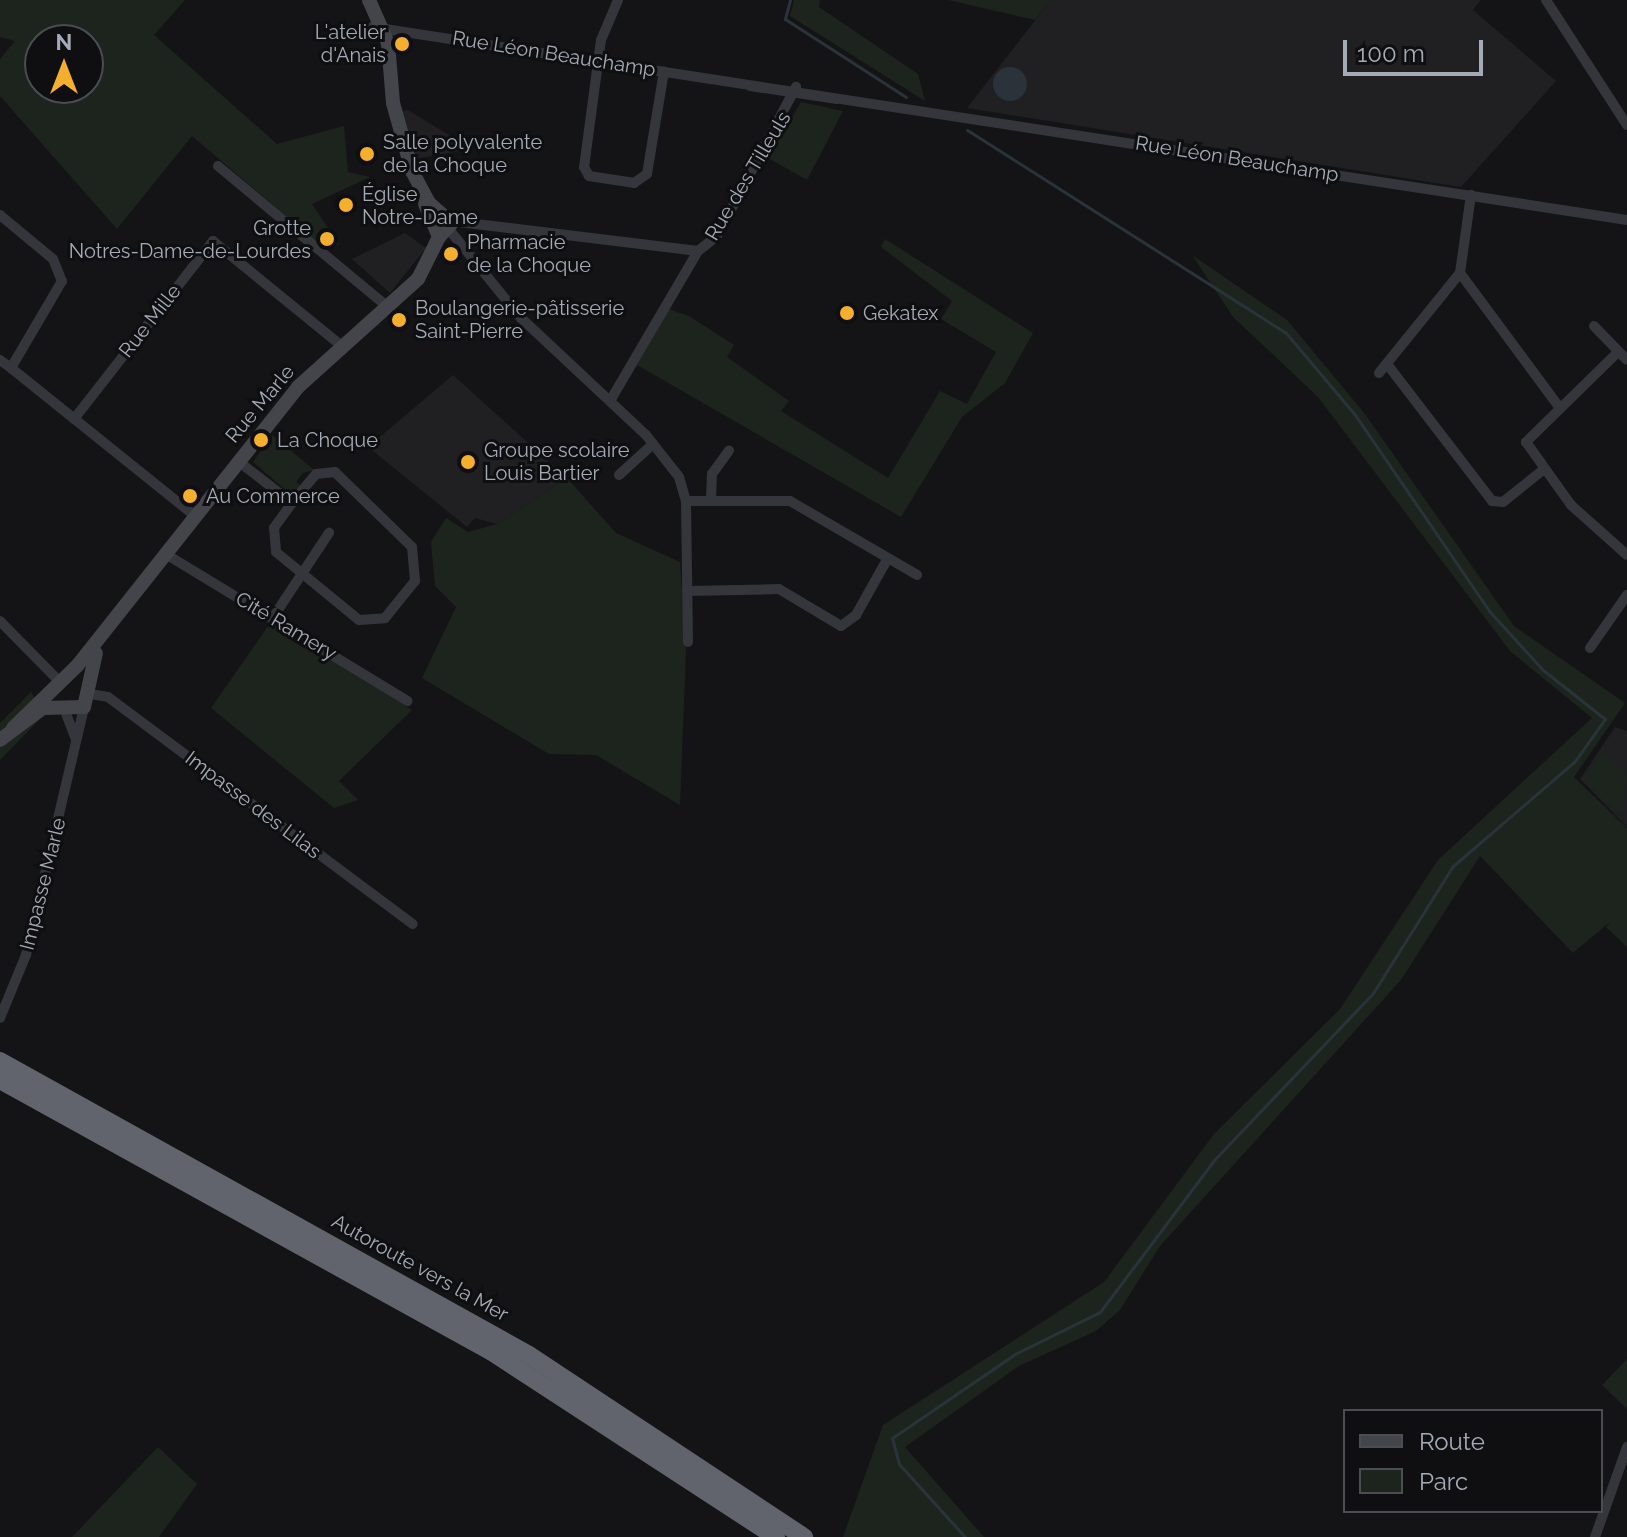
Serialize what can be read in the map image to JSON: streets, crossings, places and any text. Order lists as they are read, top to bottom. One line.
{"streets":{"highway":["Autoroute vers la Mer"],"main road":["Rue Marle"],"street":["Rue Léon Beauchamp","Rue des Tilleuls","Rue Mille","Cité Ramery","Impasse des Lilas","Impasse Marle"]},"crossings":[["Rue Léon Beauchamp","Rue des Tilleuls"],["Rue des Tilleuls","Rue Marle"],["Rue Mille","Rue Marle"],["Rue Marle","Cité Ramery"],["Rue Marle","Impasse des Lilas"],["Rue Marle","Impasse Marle"],["Impasse des Lilas","Impasse Marle"]],"places":["L'atelier d'Anais","Salle polyvalente de la Choque","Église Notre-Dame","Grotte Notres-Dame-de-Lourdes","Pharmacie de la Choque","Gekatex","Boulangerie-pâtisserie Saint-Pierre","La Choque","Groupe scolaire Louis Bartier","Au Commerce"],"legend":["Route","Parc"],"scale_bar":"100 m","north":"top"}
